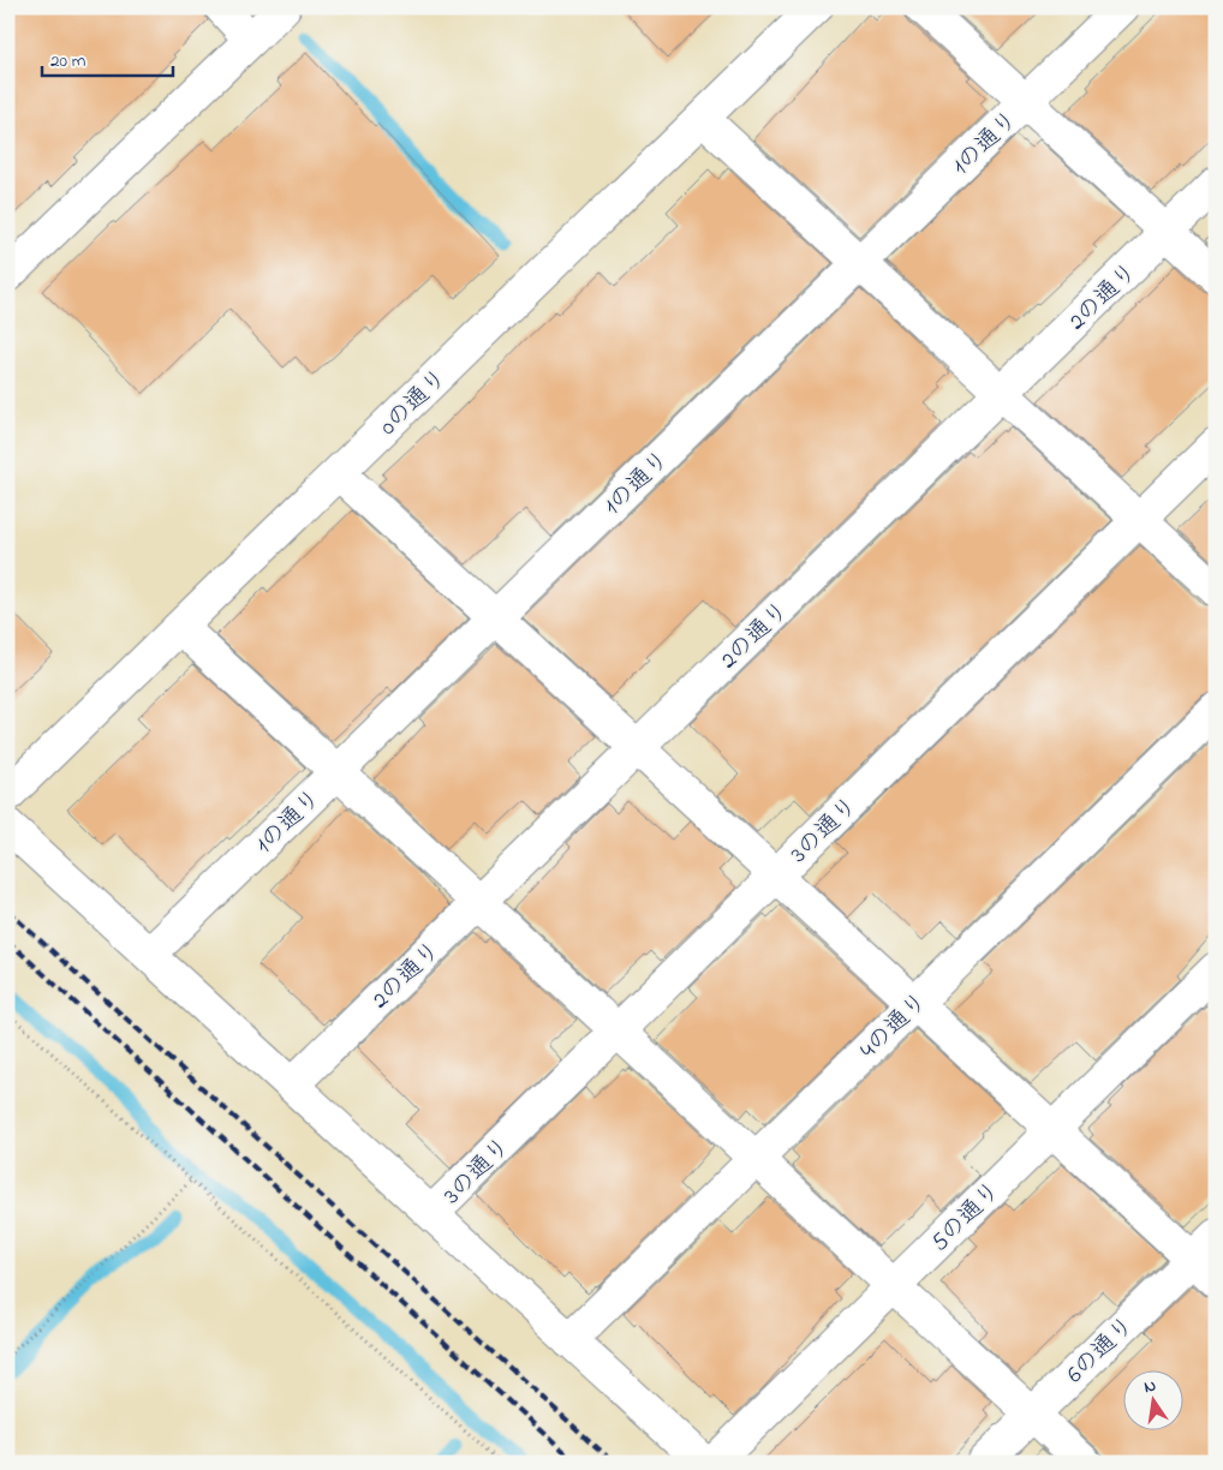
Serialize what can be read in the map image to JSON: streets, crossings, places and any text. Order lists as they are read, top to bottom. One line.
{"streets":{"street":["1の通り","2の通り","0の通り","3の通り","4の通り","5の通り","6の通り"]},"scale_bar":"20 m","north":"top"}
